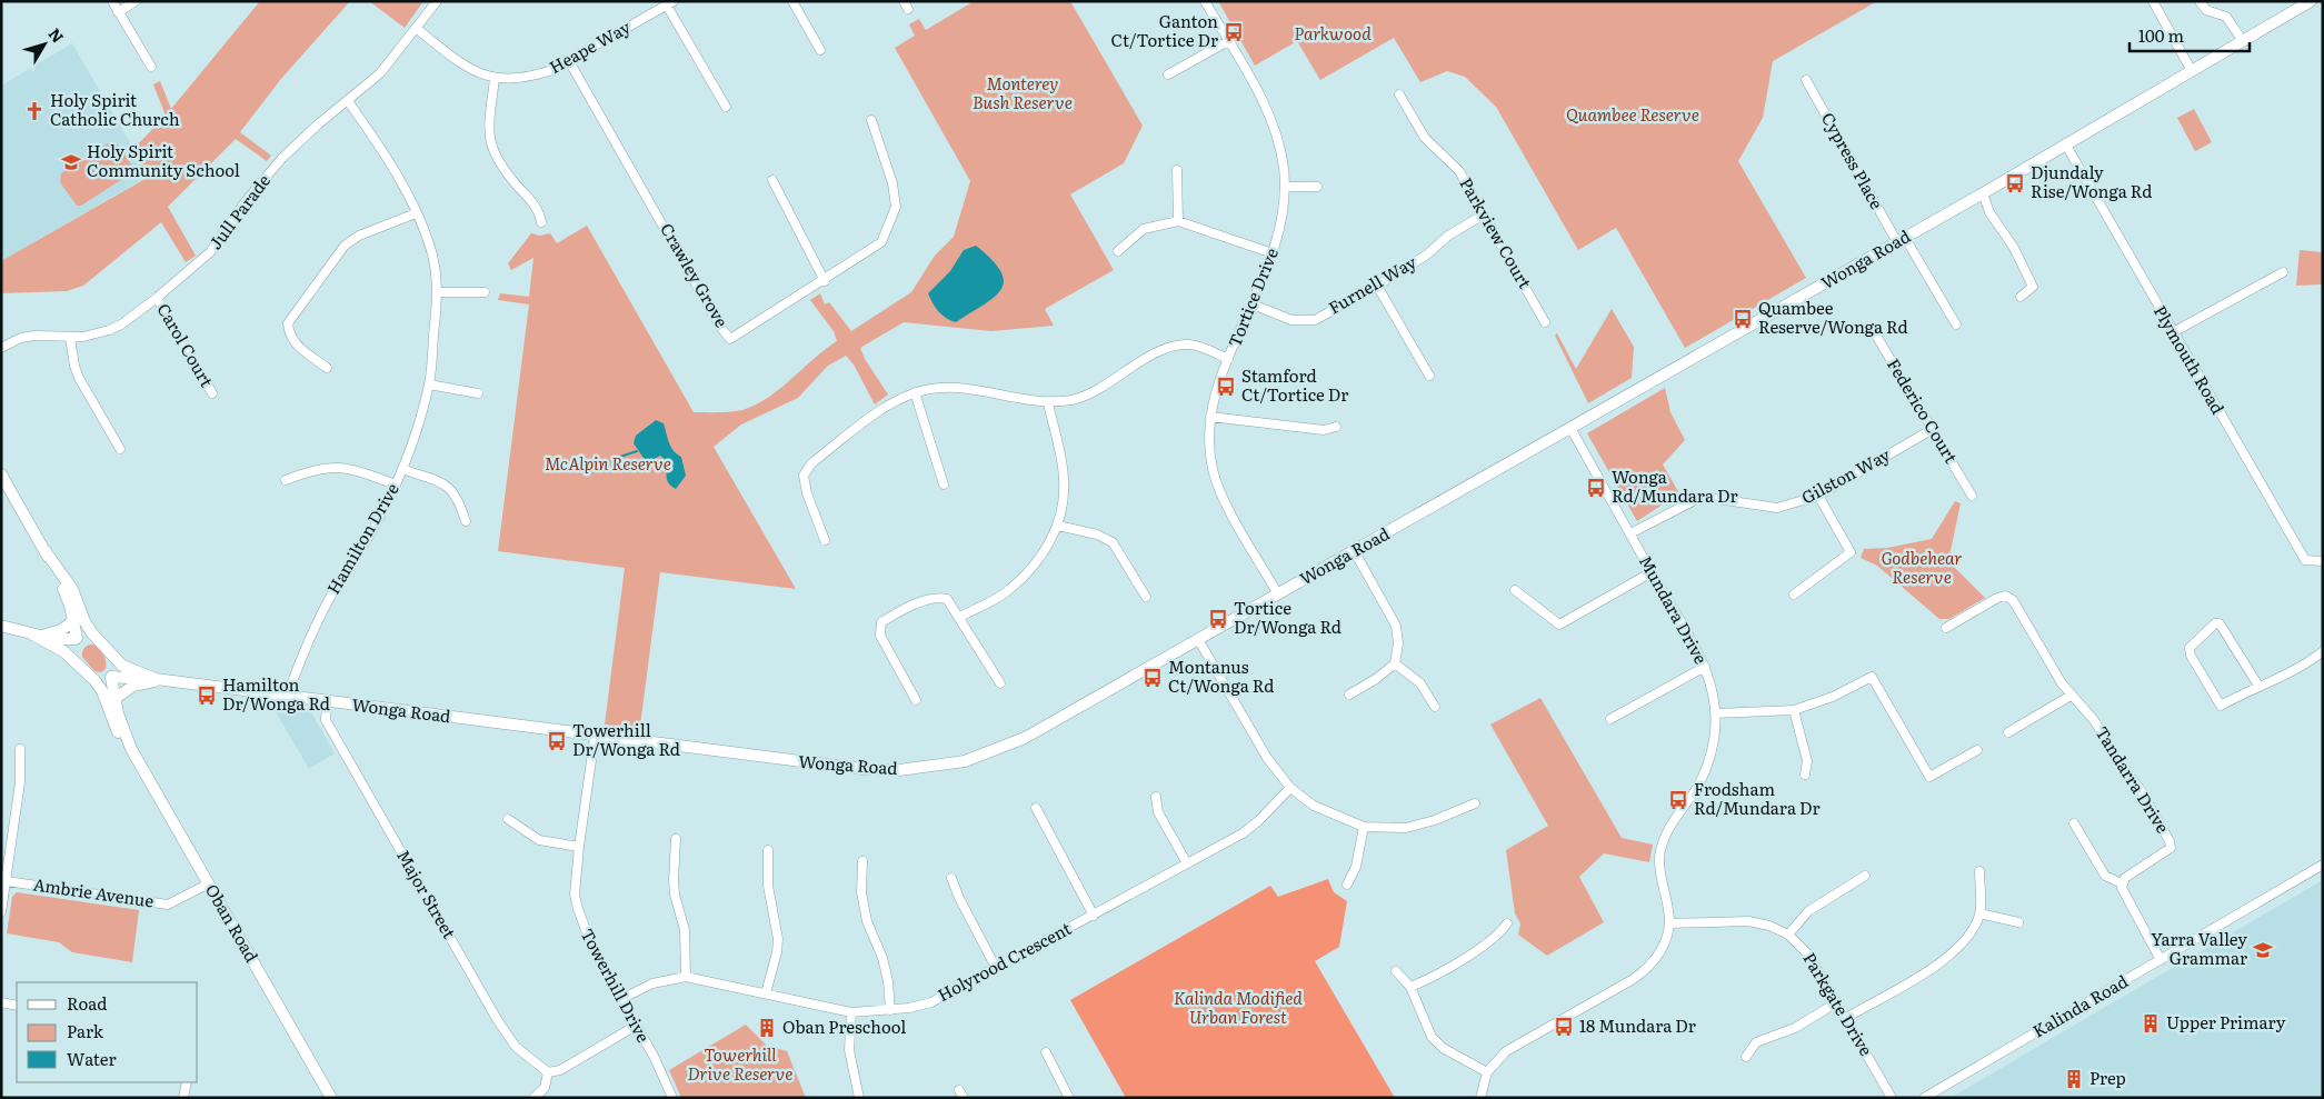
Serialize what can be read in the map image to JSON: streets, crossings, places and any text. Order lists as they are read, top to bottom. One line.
{"streets":{"main road":["Wonga Road","Oban Road"],"street":["Heape Way","Cypress Place","Jull Parade","Parkview Court","Crawley Grove","Furnell Way","Tortice Drive","Carol Court","Plymouth Road","Federico Court","Gilston Way","Hamilton Drive","Mundara Drive","Tandarra Drive","Ambrie Avenue","Major Street","Holyrood Crescent","Towerhill Drive","Parkgate Drive","Kalinda Road"]},"crossings":[["Heape Way","Jull Parade"],["Heape Way","Crawley Grove"],["Cypress Place","Wonga Road"],["Jull Parade","Carol Court"],["Jull Parade","Hamilton Drive"],["Parkview Court","Furnell Way"],["Wonga Road","Tortice Drive"],["Wonga Road","Plymouth Road"],["Wonga Road","Hamilton Drive"],["Wonga Road","Mundara Drive"],["Wonga Road","Major Street"],["Wonga Road","Towerhill Drive"],["Furnell Way","Tortice Drive"],["Federico Court","Gilston Way"],["Gilston Way","Mundara Drive"],["Mundara Drive","Parkgate Drive"],["Ambrie Avenue","Oban Road"],["Holyrood Crescent","Towerhill Drive"]],"parks":["Parkwood","Monterey Bush Reserve","Quambee Reserve","McAlpin Reserve","Godbehear Reserve","Kalinda Modified Urban Forest","Towerhill Drive Reserve"],"places":{"bus stop":["Ganton Ct/Tortice Dr","Djundaly Rise/Wonga Rd","Quambee Reserve/Wonga Rd","Stamford Ct/Tortice Dr","Wonga Rd/Mundara Dr","Tortice Dr/Wonga Rd","Montanus Ct/Wonga Rd","Hamilton Dr/Wonga Rd","Towerhill Dr/Wonga Rd","Frodsham Rd/Mundara Dr","18 Mundara Dr"],"church":["Holy Spirit Catholic Church"],"school or university":["Holy Spirit Community School","Yarra Valley Grammar"],"building":["Upper Primary","Oban Preschool","Prep"]},"legend":["Road","Park","Water"],"scale_bar":"100 m","north":"top right"}
